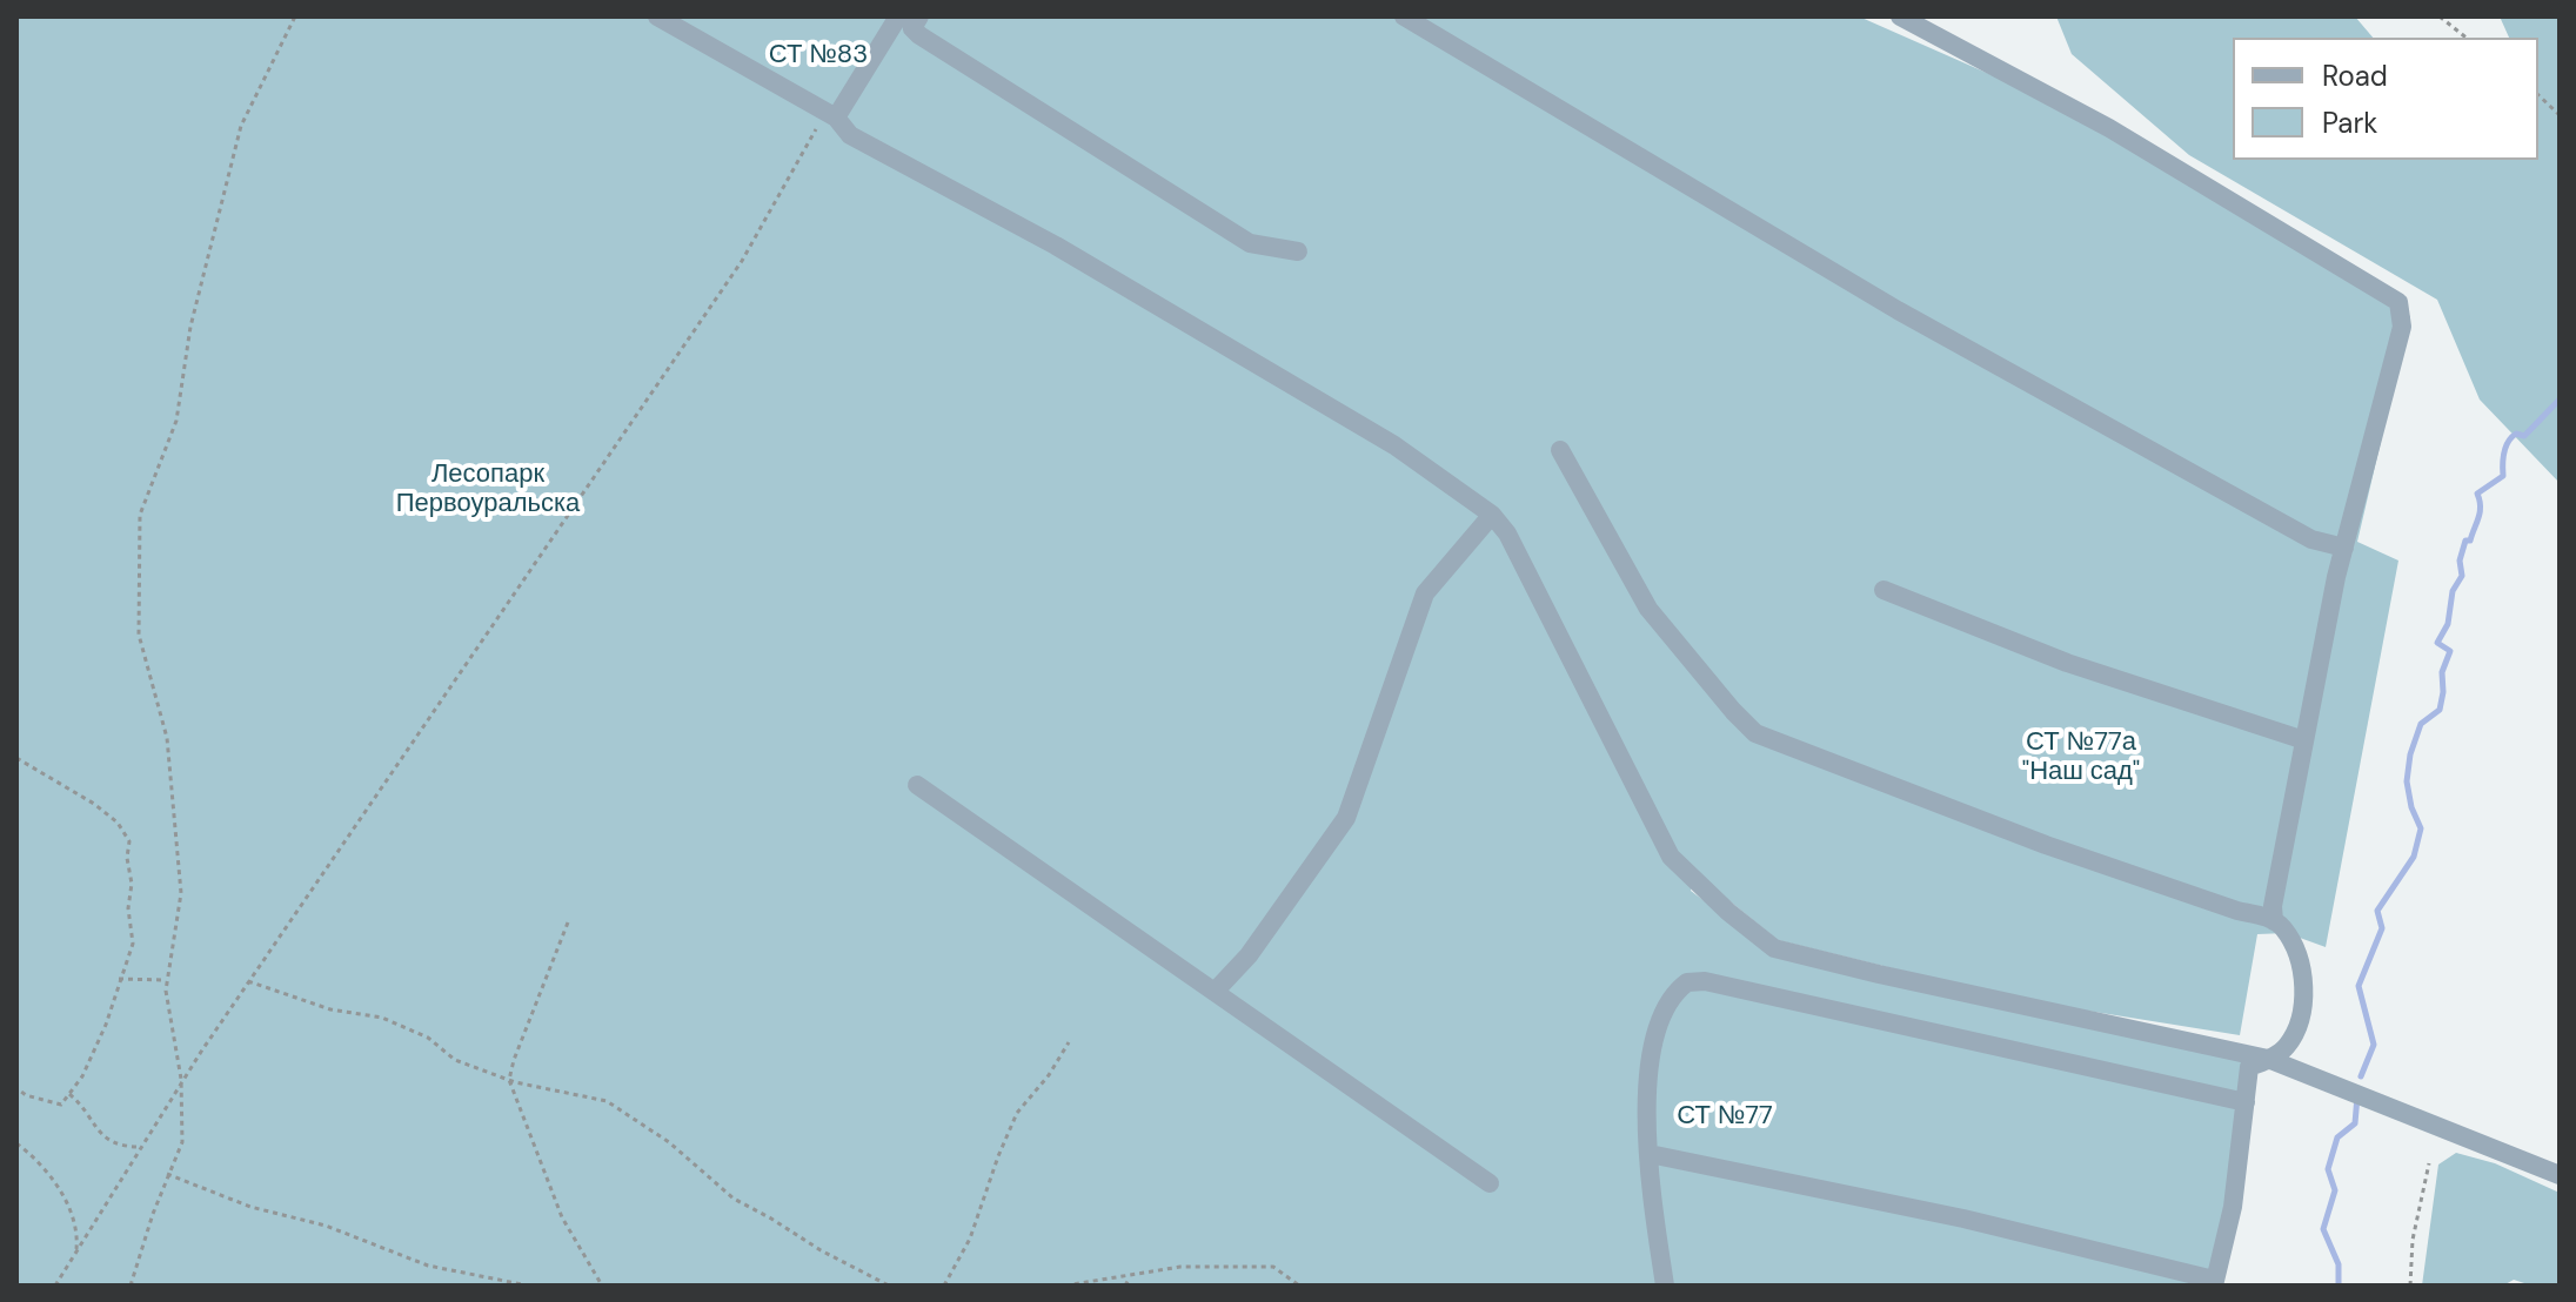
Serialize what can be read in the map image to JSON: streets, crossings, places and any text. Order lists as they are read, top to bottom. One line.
{"parks":["СТ №83","Лесопарк Первоуральска","СТ №77а \"Наш сад\"","СТ №77"],"legend":["Road","Park"]}
